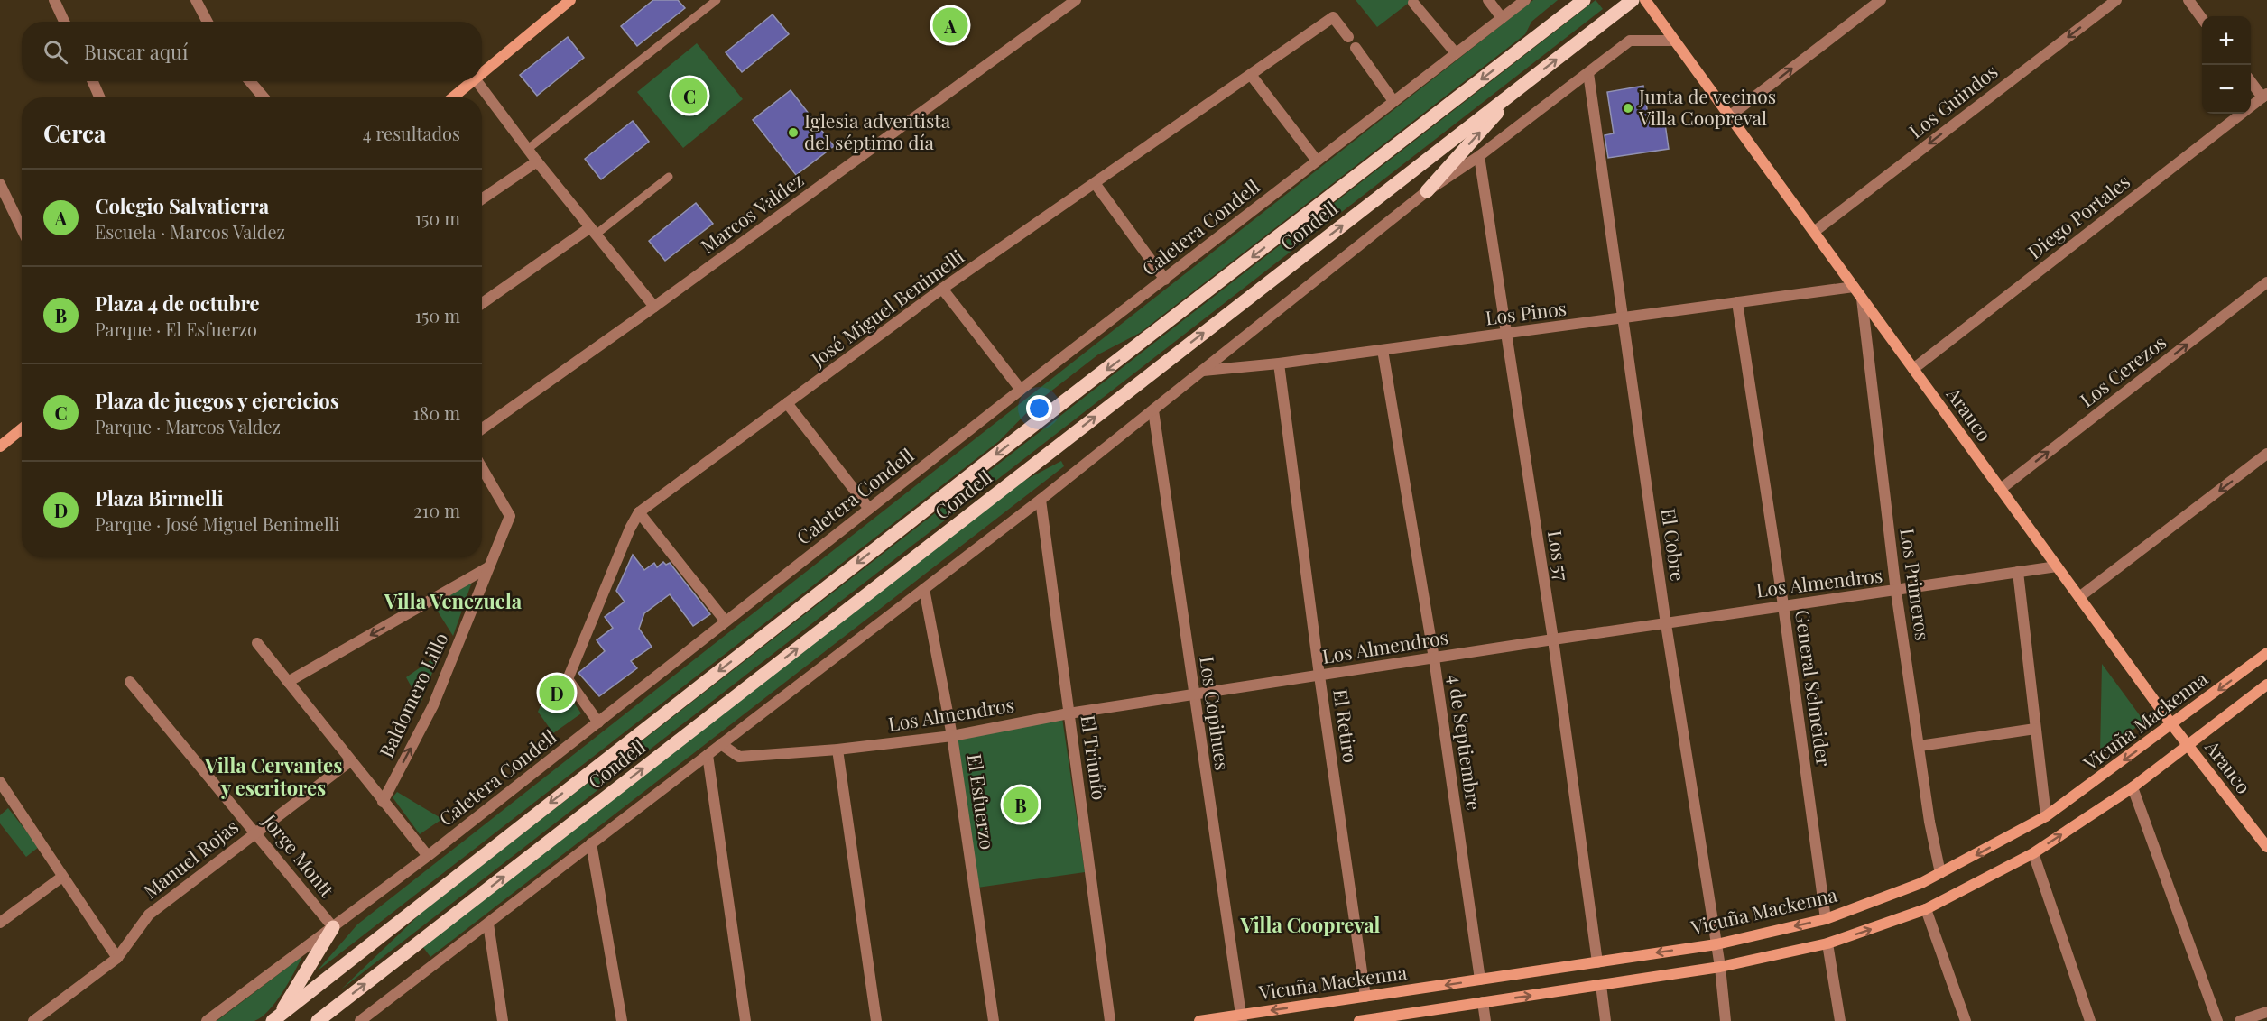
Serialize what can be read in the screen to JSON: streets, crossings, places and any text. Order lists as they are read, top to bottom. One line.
{"streets":{"main road":["Condell","Arauco","Vicuña Mackenna"],"street":["Los Guindos","Marcos Valdez","Diego Portales","Caletera Condell","José Miguel Benimelli","Los Pinos","Los Cerezos","El Cobre","Los 57","Los Almendros","Los Primeros","General Schneider","Baldomero Lillo","Los Copihues","El Retiro","4 de Septiembre","El Triunfo","El Esfuerzo","Jorge Montt","Manuel Rojas"]},"crossings":[["Los Guindos","Arauco"],["Diego Portales","Arauco"],["Caletera Condell","José Miguel Benimelli"],["Caletera Condell","Jorge Montt"],["Los Pinos","Arauco"],["Los Pinos","El Cobre"],["Los Pinos","Los 57"],["Los Pinos","General Schneider"],["Los Pinos","El Retiro"],["Los Pinos","4 de Septiembre"],["Los Cerezos","Arauco"],["Arauco","Los Almendros"],["Arauco","Los Primeros"],["Arauco","Vicuña Mackenna"],["El Cobre","Los Almendros"],["El Cobre","Vicuña Mackenna"],["Los 57","Los Almendros"],["Los 57","Vicuña Mackenna"],["Los Almendros","Los Primeros"],["Los Almendros","General Schneider"],["Los Almendros","Los Copihues"],["Los Almendros","El Retiro"],["Los Almendros","4 de Septiembre"],["Los Almendros","El Triunfo"],["Los Almendros","El Esfuerzo"],["Los Primeros","Vicuña Mackenna"],["General Schneider","Vicuña Mackenna"],["Los Copihues","Vicuña Mackenna"],["Vicuña Mackenna","El Retiro"],["Vicuña Mackenna","4 de Septiembre"],["Jorge Montt","Manuel Rojas"]],"one_way":["Los Guindos","Los Cerezos","Baldomero Lillo"],"districts":["Villa Venezuela","Villa Cervantes y escritores","Villa Coopreval"],"places":["Junta de vecinos Villa Coopreval","Iglesia adventista del séptimo día"],"page":{"pins":["A","C","D","B"],"map_buttons":["+","−"],"search":"Buscar aquí","heading":["Cerca","4 resultados"],"list":[{"mark":"A","name":"Colegio Salvatierra","note":"Escuela · Marcos Valdez","value":"150 m"},{"mark":"B","name":"Plaza 4 de octubre","note":"Parque · El Esfuerzo","value":"150 m"},{"mark":"C","name":"Plaza de juegos y ejercicios","note":"Parque · Marcos Valdez","value":"180 m"},{"mark":"D","name":"Plaza Birmelli","note":"Parque · José Miguel Benimelli","value":"210 m"}]}}
